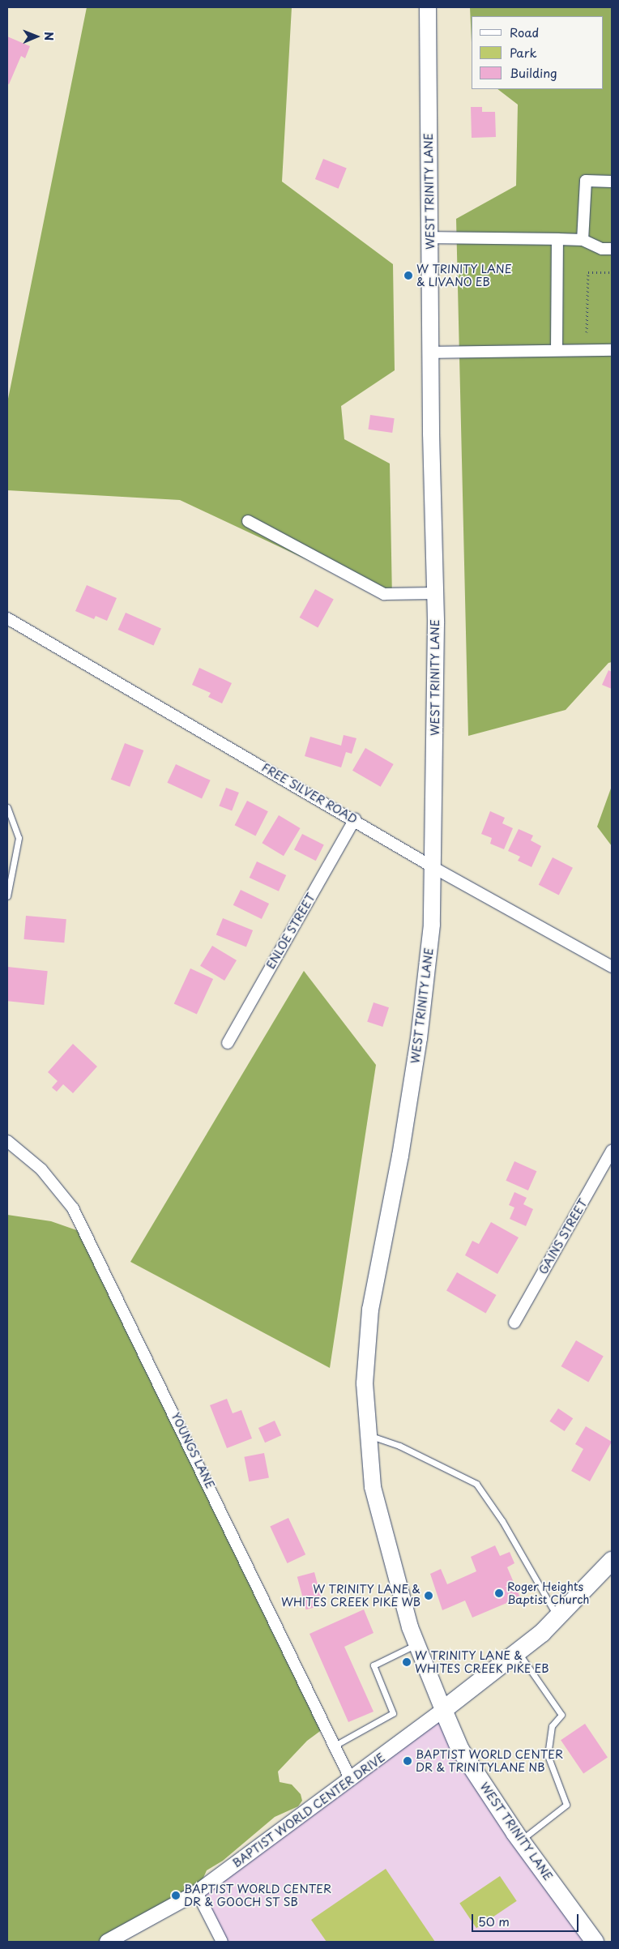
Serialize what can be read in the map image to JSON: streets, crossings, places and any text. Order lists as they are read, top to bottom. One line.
{"streets":{"main road":["WEST TRINITY LANE"],"street":["FREE SILVER ROAD","ENLOE STREET","GAINS STREET","YOUNGS LANE","BAPTIST WORLD CENTER DRIVE"]},"crossings":[["WEST TRINITY LANE","FREE SILVER ROAD"],["WEST TRINITY LANE","BAPTIST WORLD CENTER DRIVE"],["FREE SILVER ROAD","ENLOE STREET"],["YOUNGS LANE","BAPTIST WORLD CENTER DRIVE"]],"places":["W TRINITY LANE & LIVANO EB","Roger Heights Baptist Church","W TRINITY LANE & WHITES CREEK PIKE WB","W TRINITY LANE & WHITES CREEK PIKE EB","BAPTIST WORLD CENTER DR & TRINITYLANE NB","BAPTIST WORLD CENTER DR & GOOCH ST SB"],"legend":["Road","Park","Building"],"scale_bar":"50 m","north":"right"}
